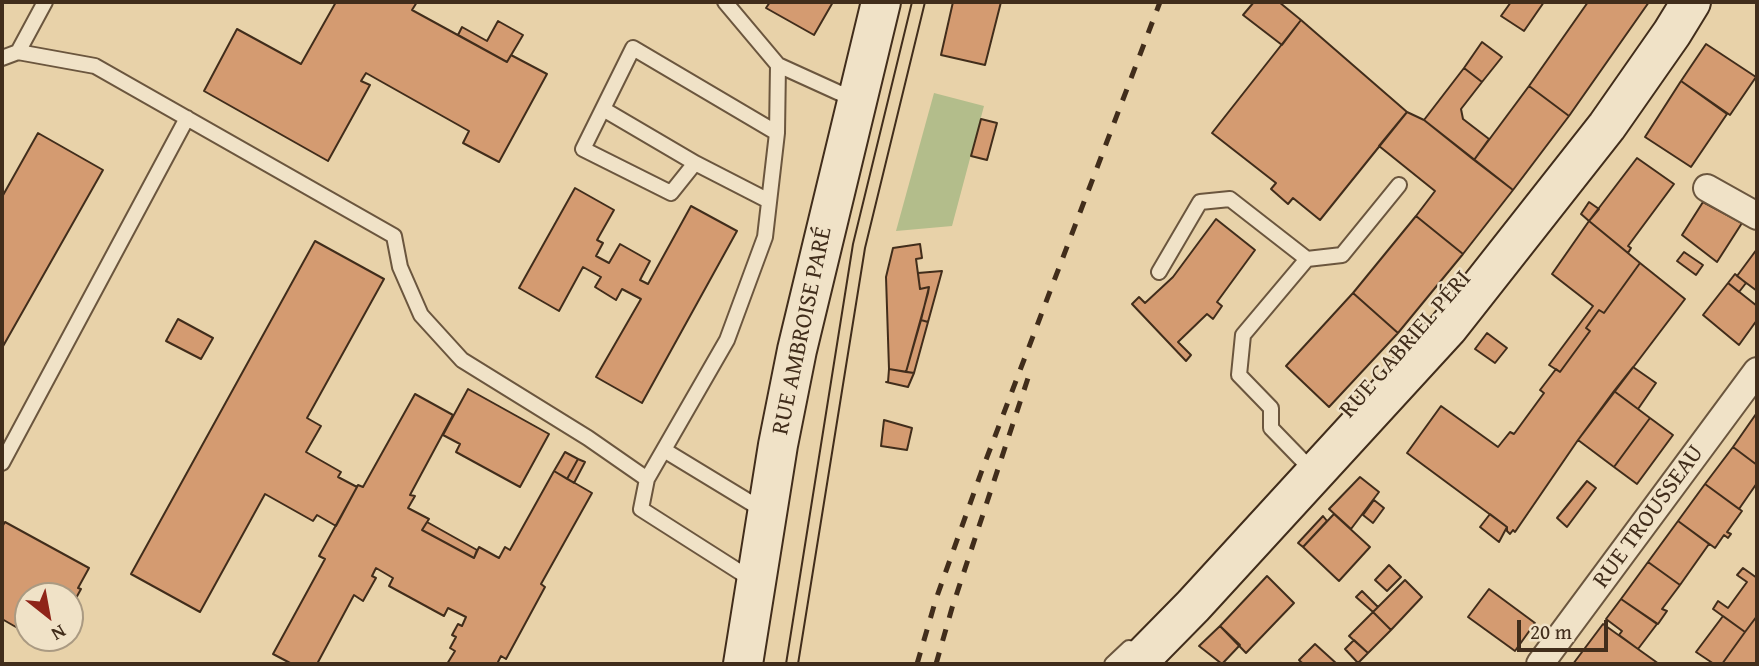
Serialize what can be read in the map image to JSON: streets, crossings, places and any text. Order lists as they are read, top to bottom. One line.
{"streets":{"main road":["RUE AMBROISE PARÉ","RUE GABRIEL PÉRI"],"street":["RUE TROUSSEAU"]},"scale_bar":"20 m","north":"bottom right"}
